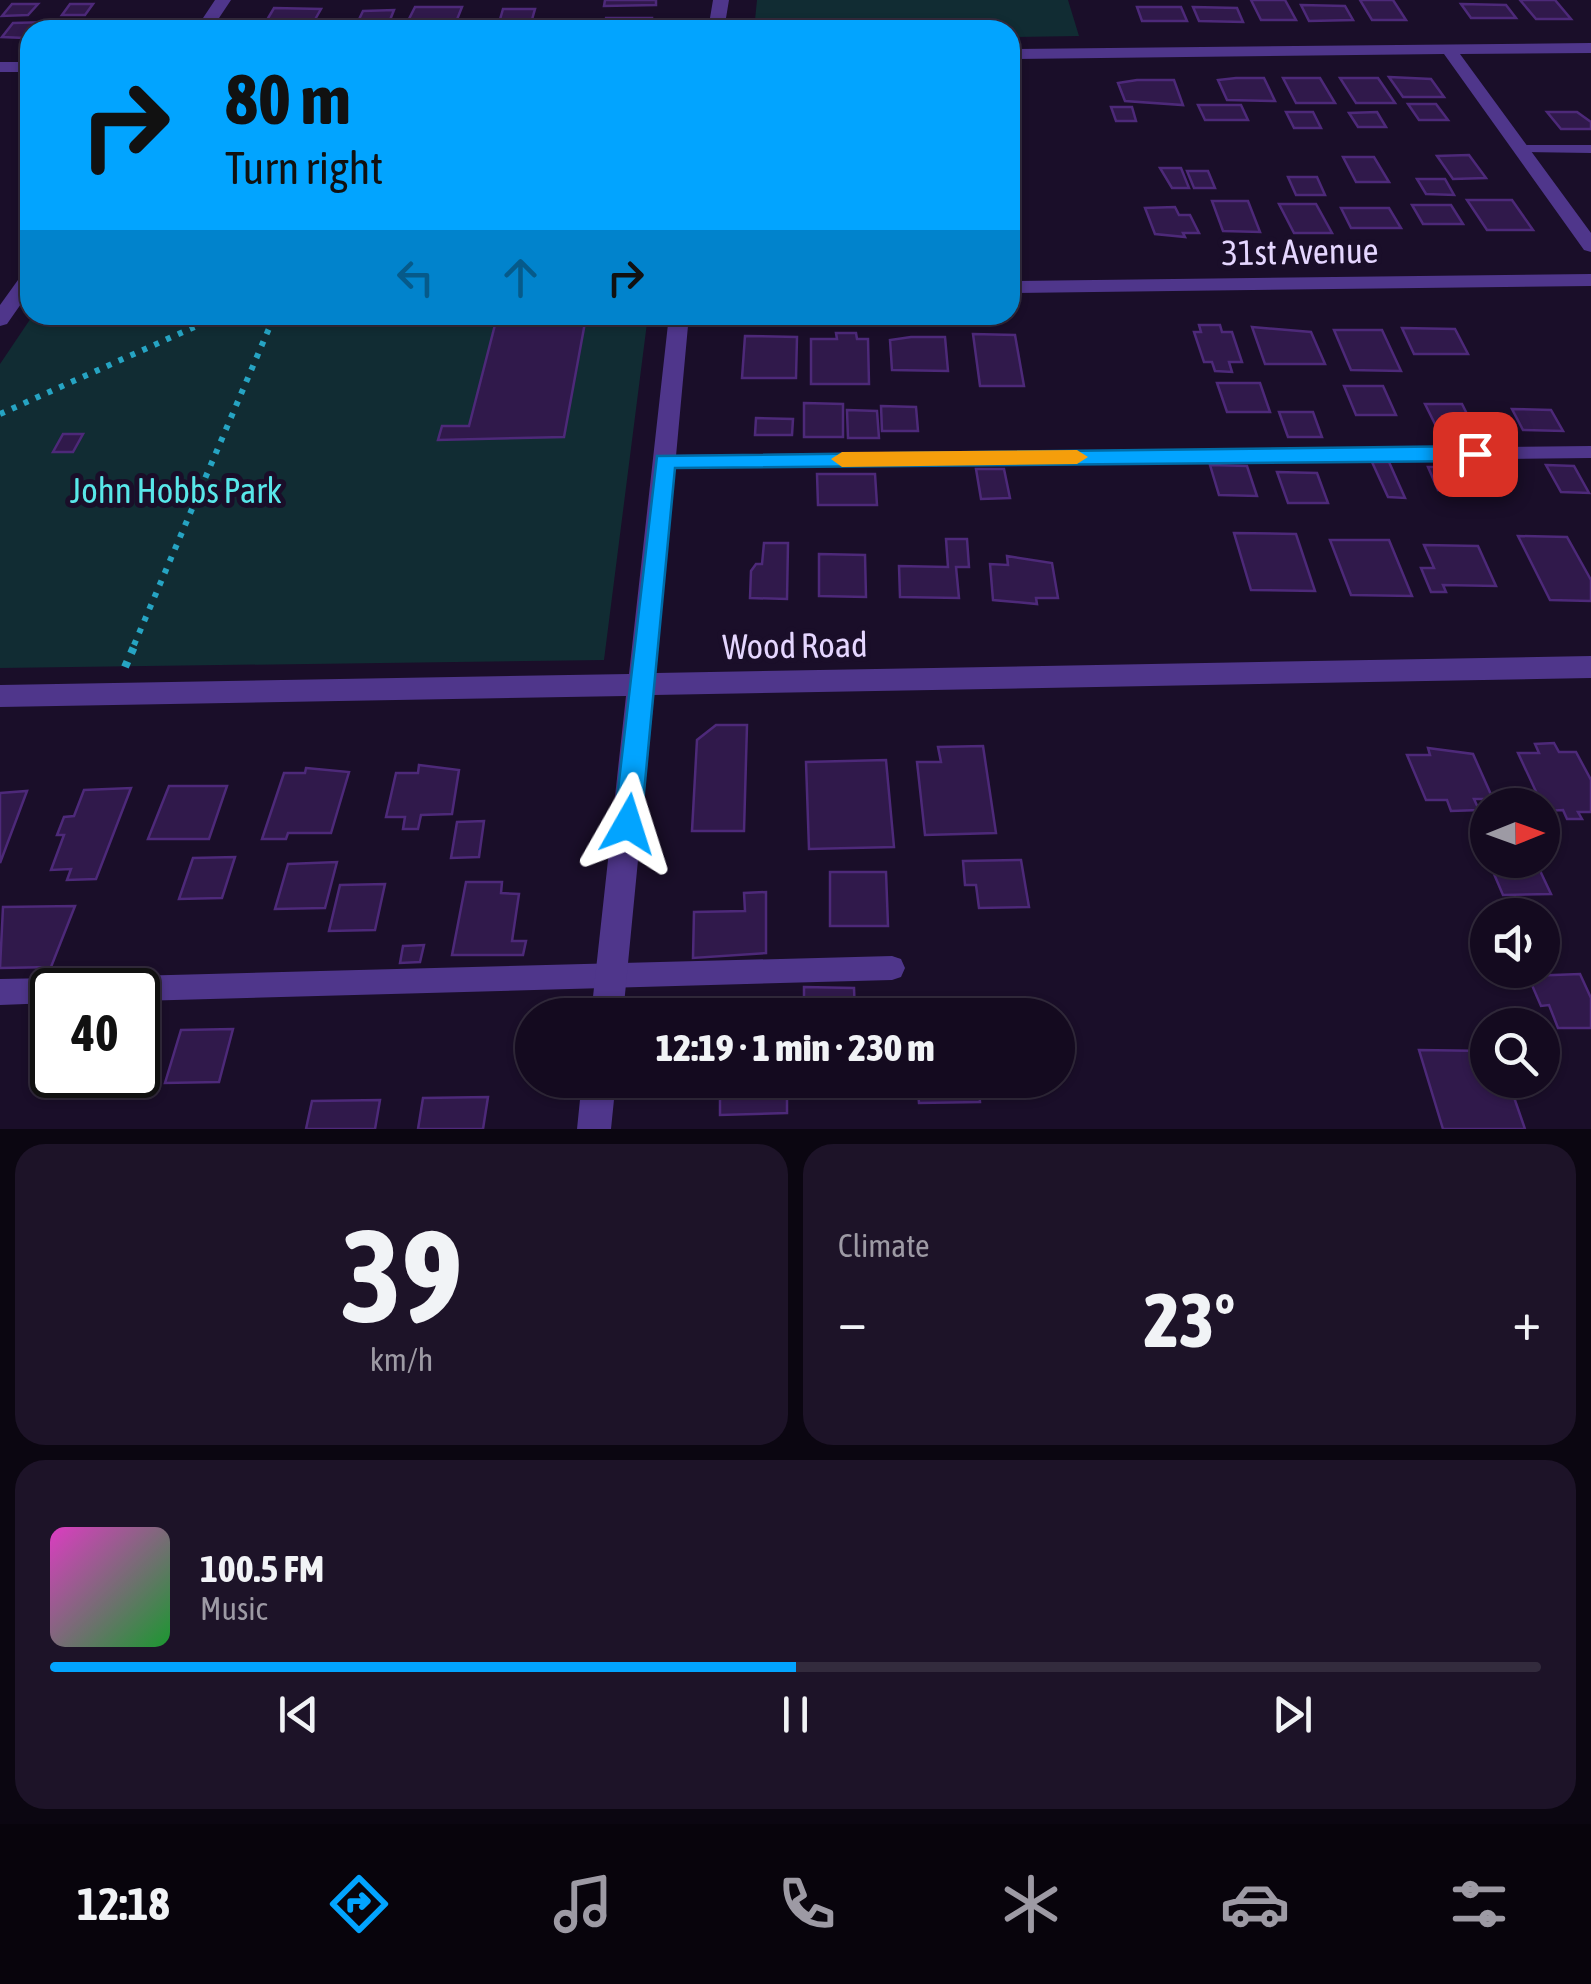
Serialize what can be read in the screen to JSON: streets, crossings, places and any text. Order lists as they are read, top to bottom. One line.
{"streets":{"street":["31st Avenue","Wood Road"]},"parks":["John Hobbs Park"],"north":"right","page":{"turn":["80 m","Turn right"],"limit":"40","trip":"12:19 · 1 min · 230 m","tile":[["39","km/h"],"Climate"],"heat":["−","23°","+"],"song":["100.5 FM","Music"],"tabs":"12:18"}}
